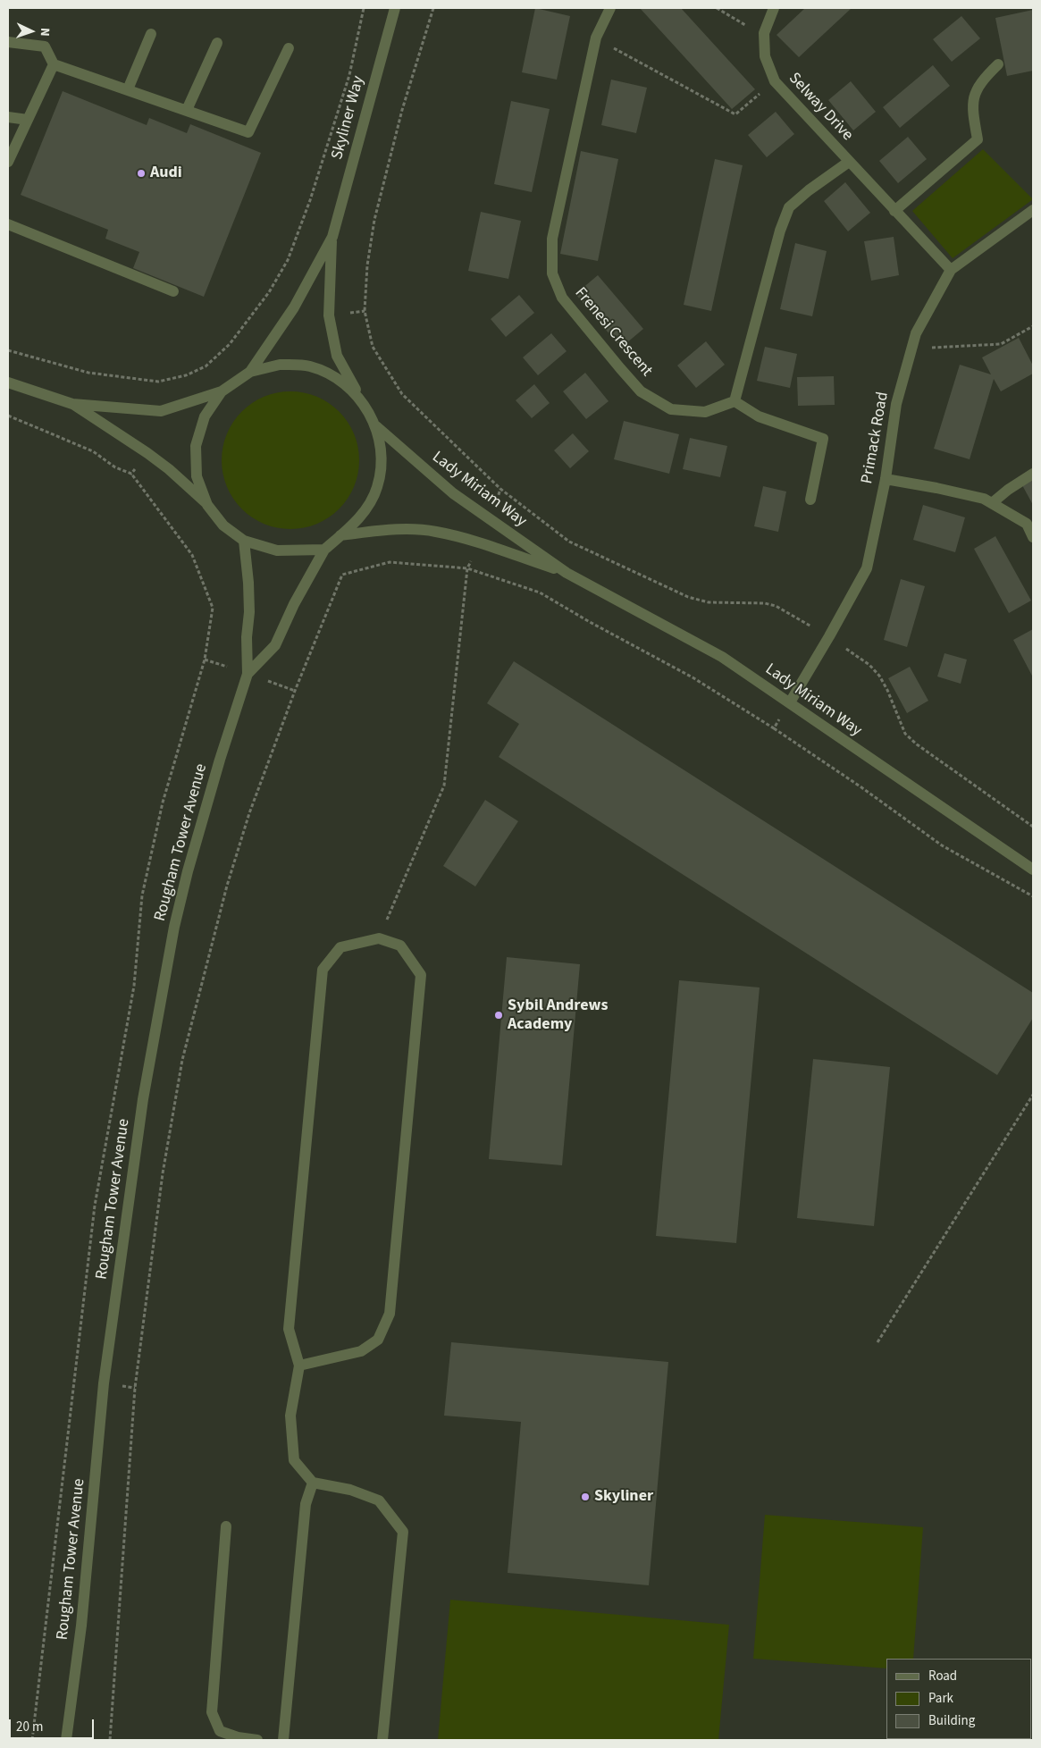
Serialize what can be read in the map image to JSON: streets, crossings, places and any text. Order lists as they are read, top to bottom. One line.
{"streets":{"street":["Selway Drive","Skyliner Way","Frenesi Crescent","Primack Road","Lady Miriam Way","Rougham Tower Avenue"]},"crossings":[["Selway Drive","Primack Road"],["Skyliner Way","Lady Miriam Way"],["Skyliner Way","Rougham Tower Avenue"],["Primack Road","Lady Miriam Way"],["Lady Miriam Way","Rougham Tower Avenue"]],"places":["Audi","Sybil Andrews Academy","Skyliner"],"legend":["Road","Park","Building"],"scale_bar":"20 m","north":"right"}
